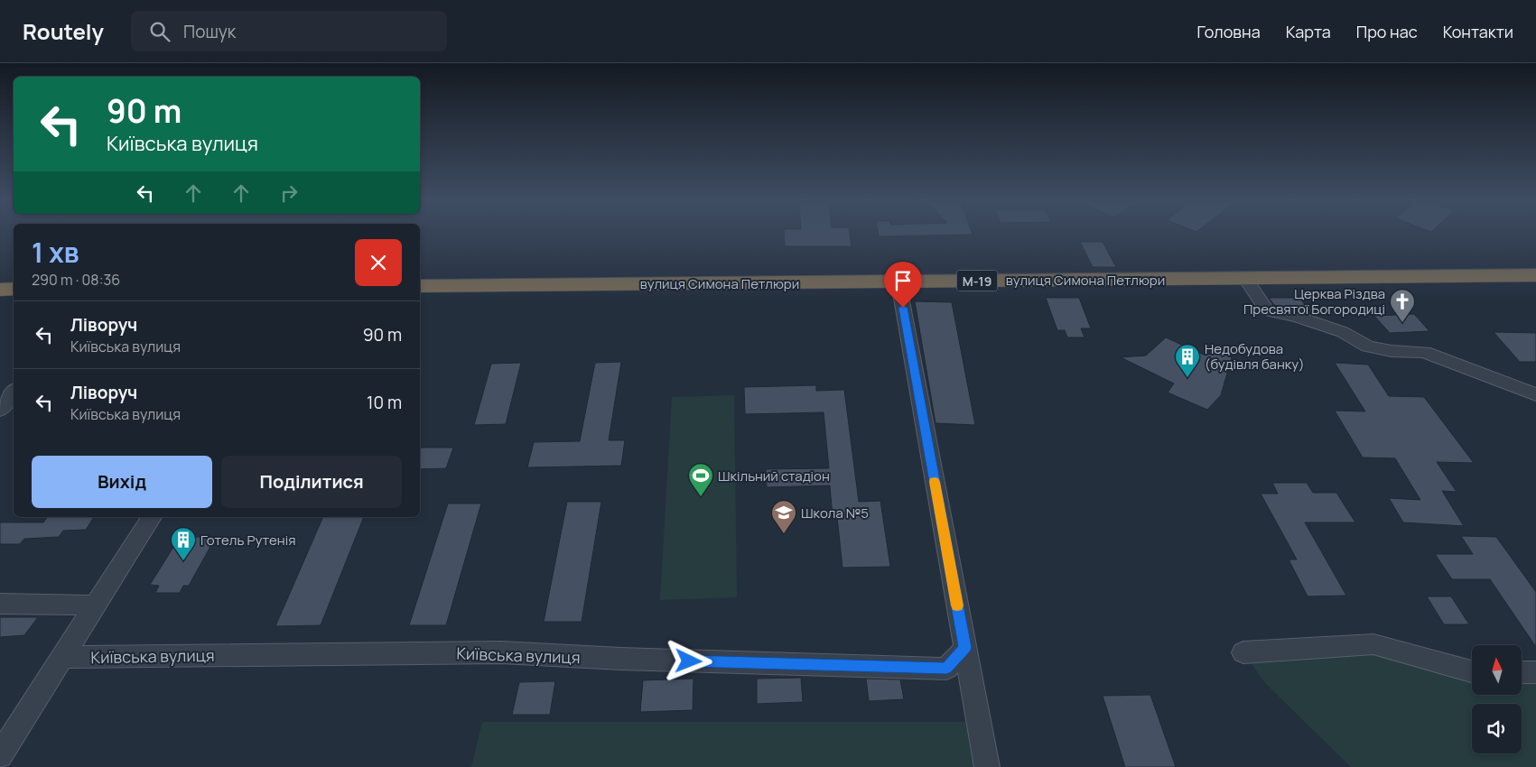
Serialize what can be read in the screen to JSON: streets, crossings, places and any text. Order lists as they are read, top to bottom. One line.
{"streets":{"highway":["вулиця Симона Петлюри","М-19"],"street":["Київська вулиця"]},"places":{"church":["Церква Різдва Пресвятої Богородиці"],"building":["Недобудова (будівля банку)","Готель Рутенія"],"sports":["Шкільний стадіон"],"school or university":["Школа №5"]},"north":"top","page":{"header":"Routely","search":"Пошук","nav":["Головна","Карта","Про нас","Контакти"],"turn":["90 m","Київська вулиця"],"heading":["1 хв","290 m · 08:36"],"list":[{"name":"Ліворуч","note":"Київська вулиця","value":"90 m"},{"name":"Ліворуч","note":"Київська вулиця","value":"10 m"}],"buttons":["Вихід","Поділитися"]}}
